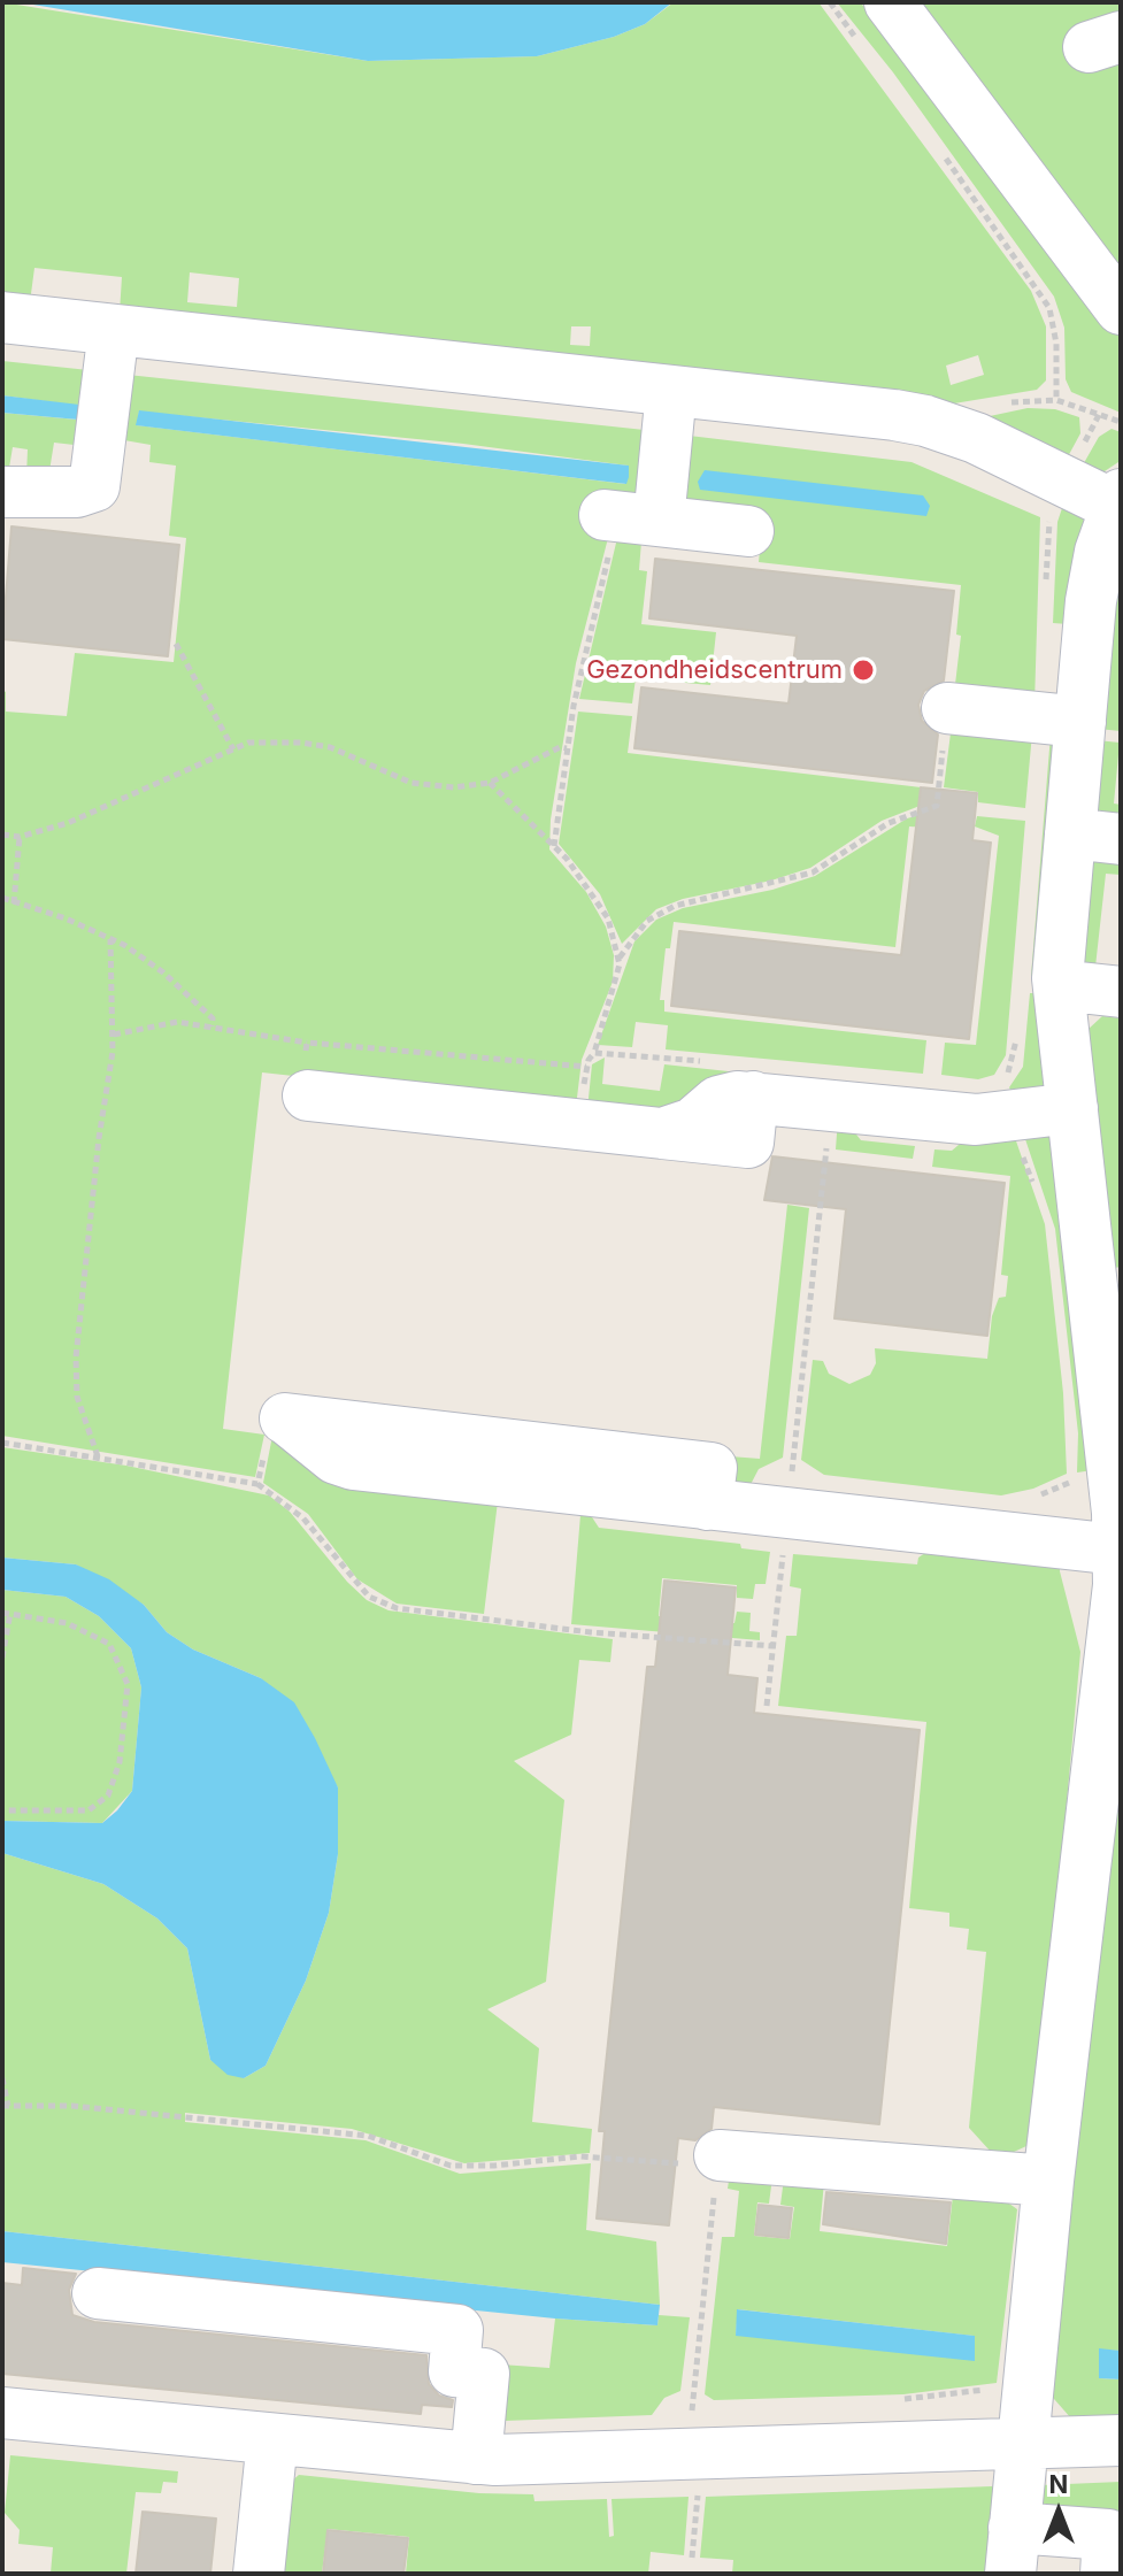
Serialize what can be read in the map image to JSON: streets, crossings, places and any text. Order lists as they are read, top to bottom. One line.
{"places":["Gezondheidscentrum"],"north":"top"}
